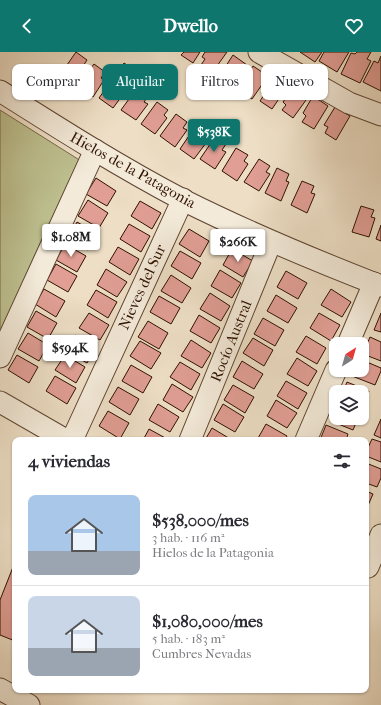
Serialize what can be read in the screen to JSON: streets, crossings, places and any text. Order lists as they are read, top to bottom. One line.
{"streets":{"street":["Hielos de la Patagonia","Nieves del Sur","Rocío Austral"]},"crossings":[["Hielos de la Patagonia","Nieves del Sur"],["Hielos de la Patagonia","Rocío Austral"]],"north":"top right","page":{"header":"Dwello","chip":["Comprar","Alquilar","Filtros","Nuevo"],"price":["$538K","$1.08M","$266K","$594K"],"heading":"4 viviendas","list":[{"name":"$538,000/mes","note":"3 hab. · 116 m² · Hielos de la Patagonia"},{"name":"$1,080,000/mes","note":"5 hab. · 183 m² · Cumbres Nevadas"}]}}
